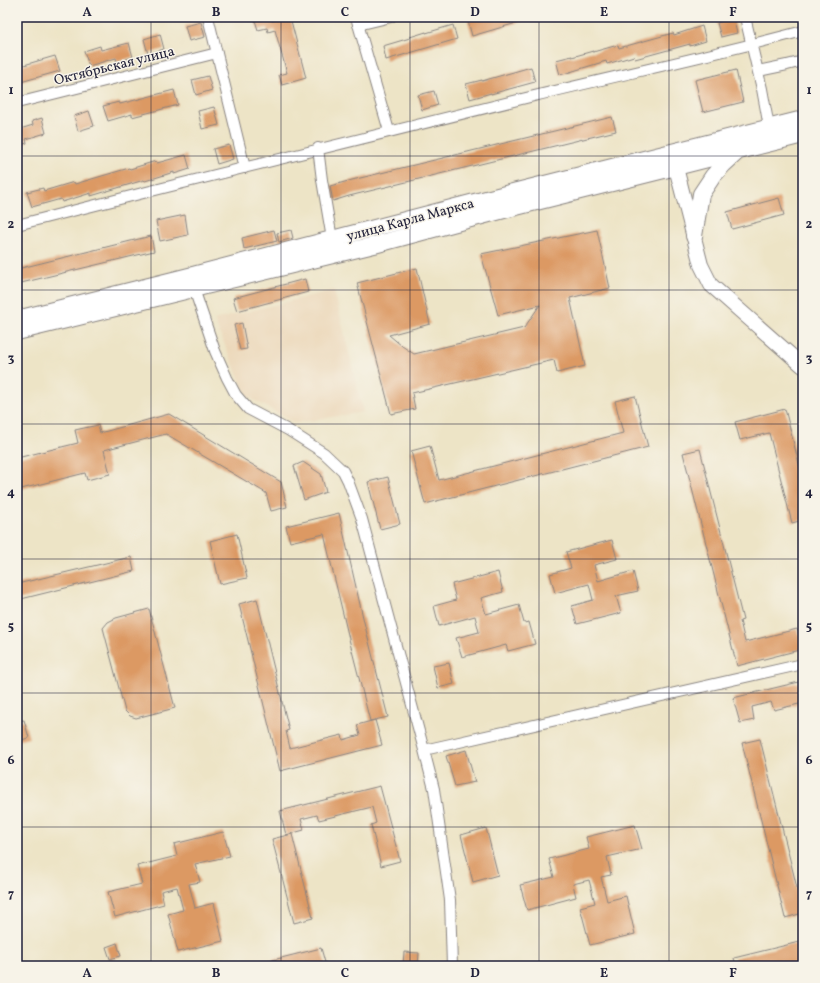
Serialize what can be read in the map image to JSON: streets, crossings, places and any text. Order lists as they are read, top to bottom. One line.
{"streets":{"main road":["улица Карла Маркса"],"street":["Октябрьская улица"]},"grid":{"columns":["A","B","C","D","E","F"],"rows":["1","2","3","4","5","6","7"]}}
